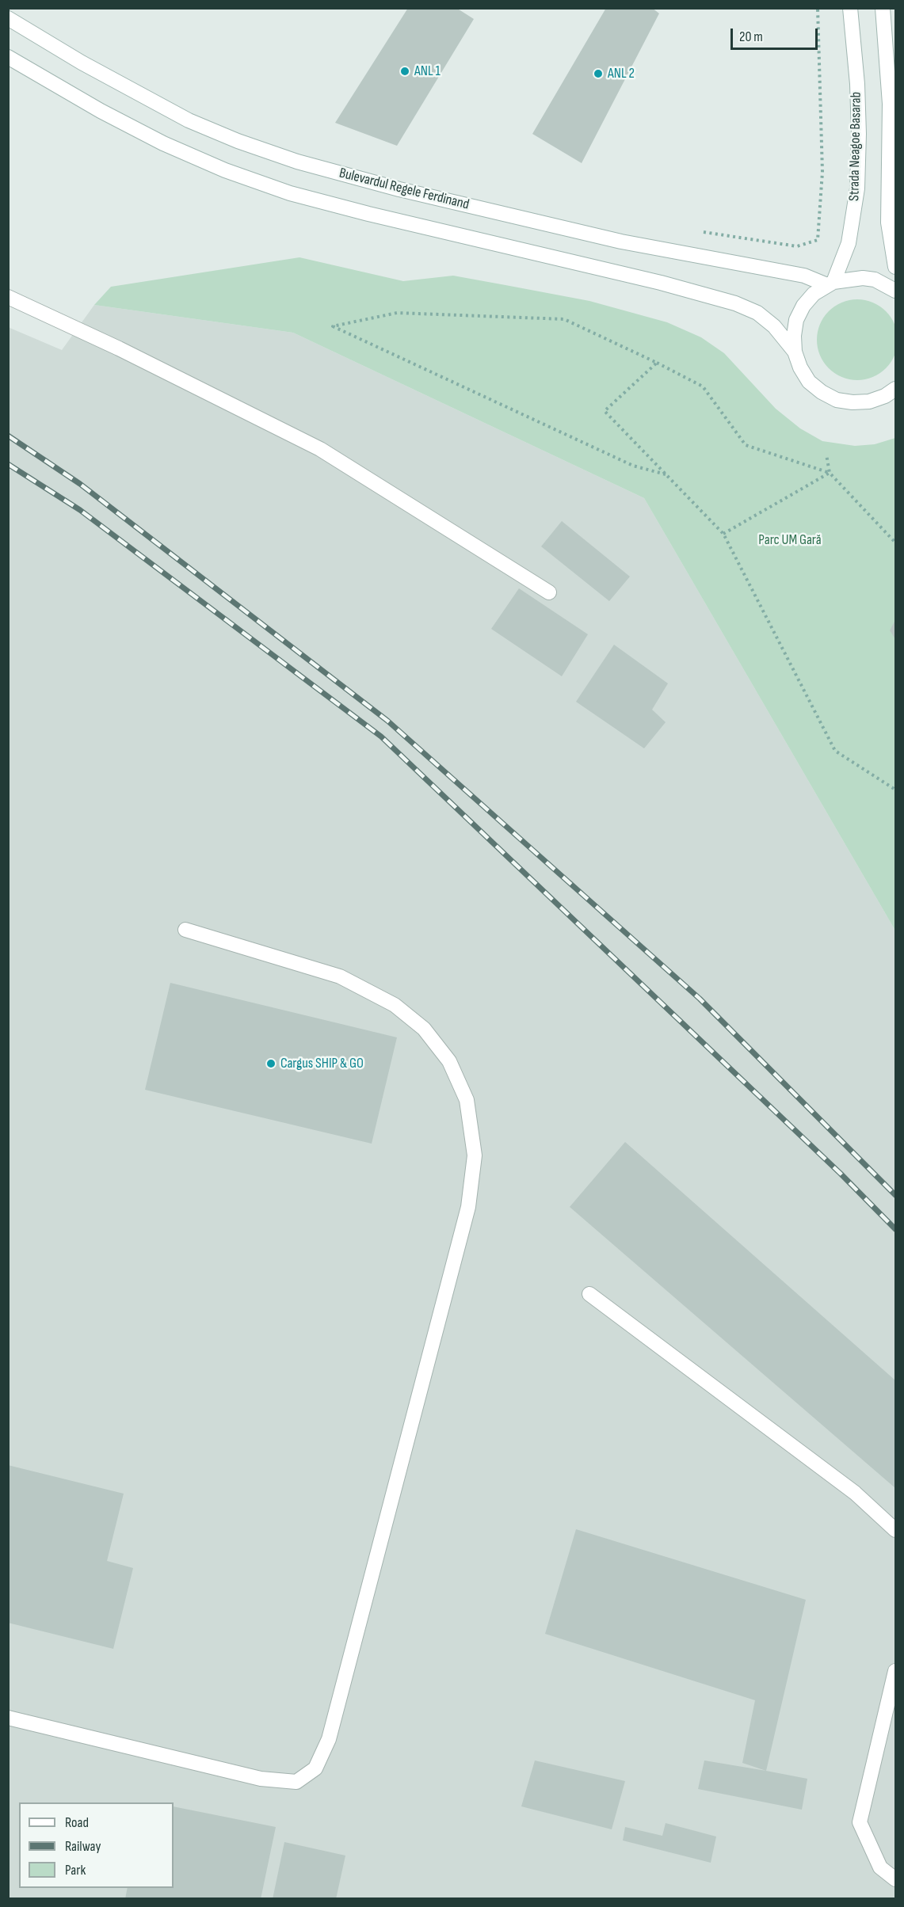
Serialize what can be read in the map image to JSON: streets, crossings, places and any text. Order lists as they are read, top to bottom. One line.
{"streets":{"main road":["Strada Neagoe Basarab","Bulevardul Regele Ferdinand"]},"crossings":[["Strada Neagoe Basarab","Bulevardul Regele Ferdinand"]],"parks":["Parc UM Gară"],"places":["ANL 1","ANL 2","Cargus SHIP & GO"],"legend":["Road","Railway","Park"],"scale_bar":"20 m"}
